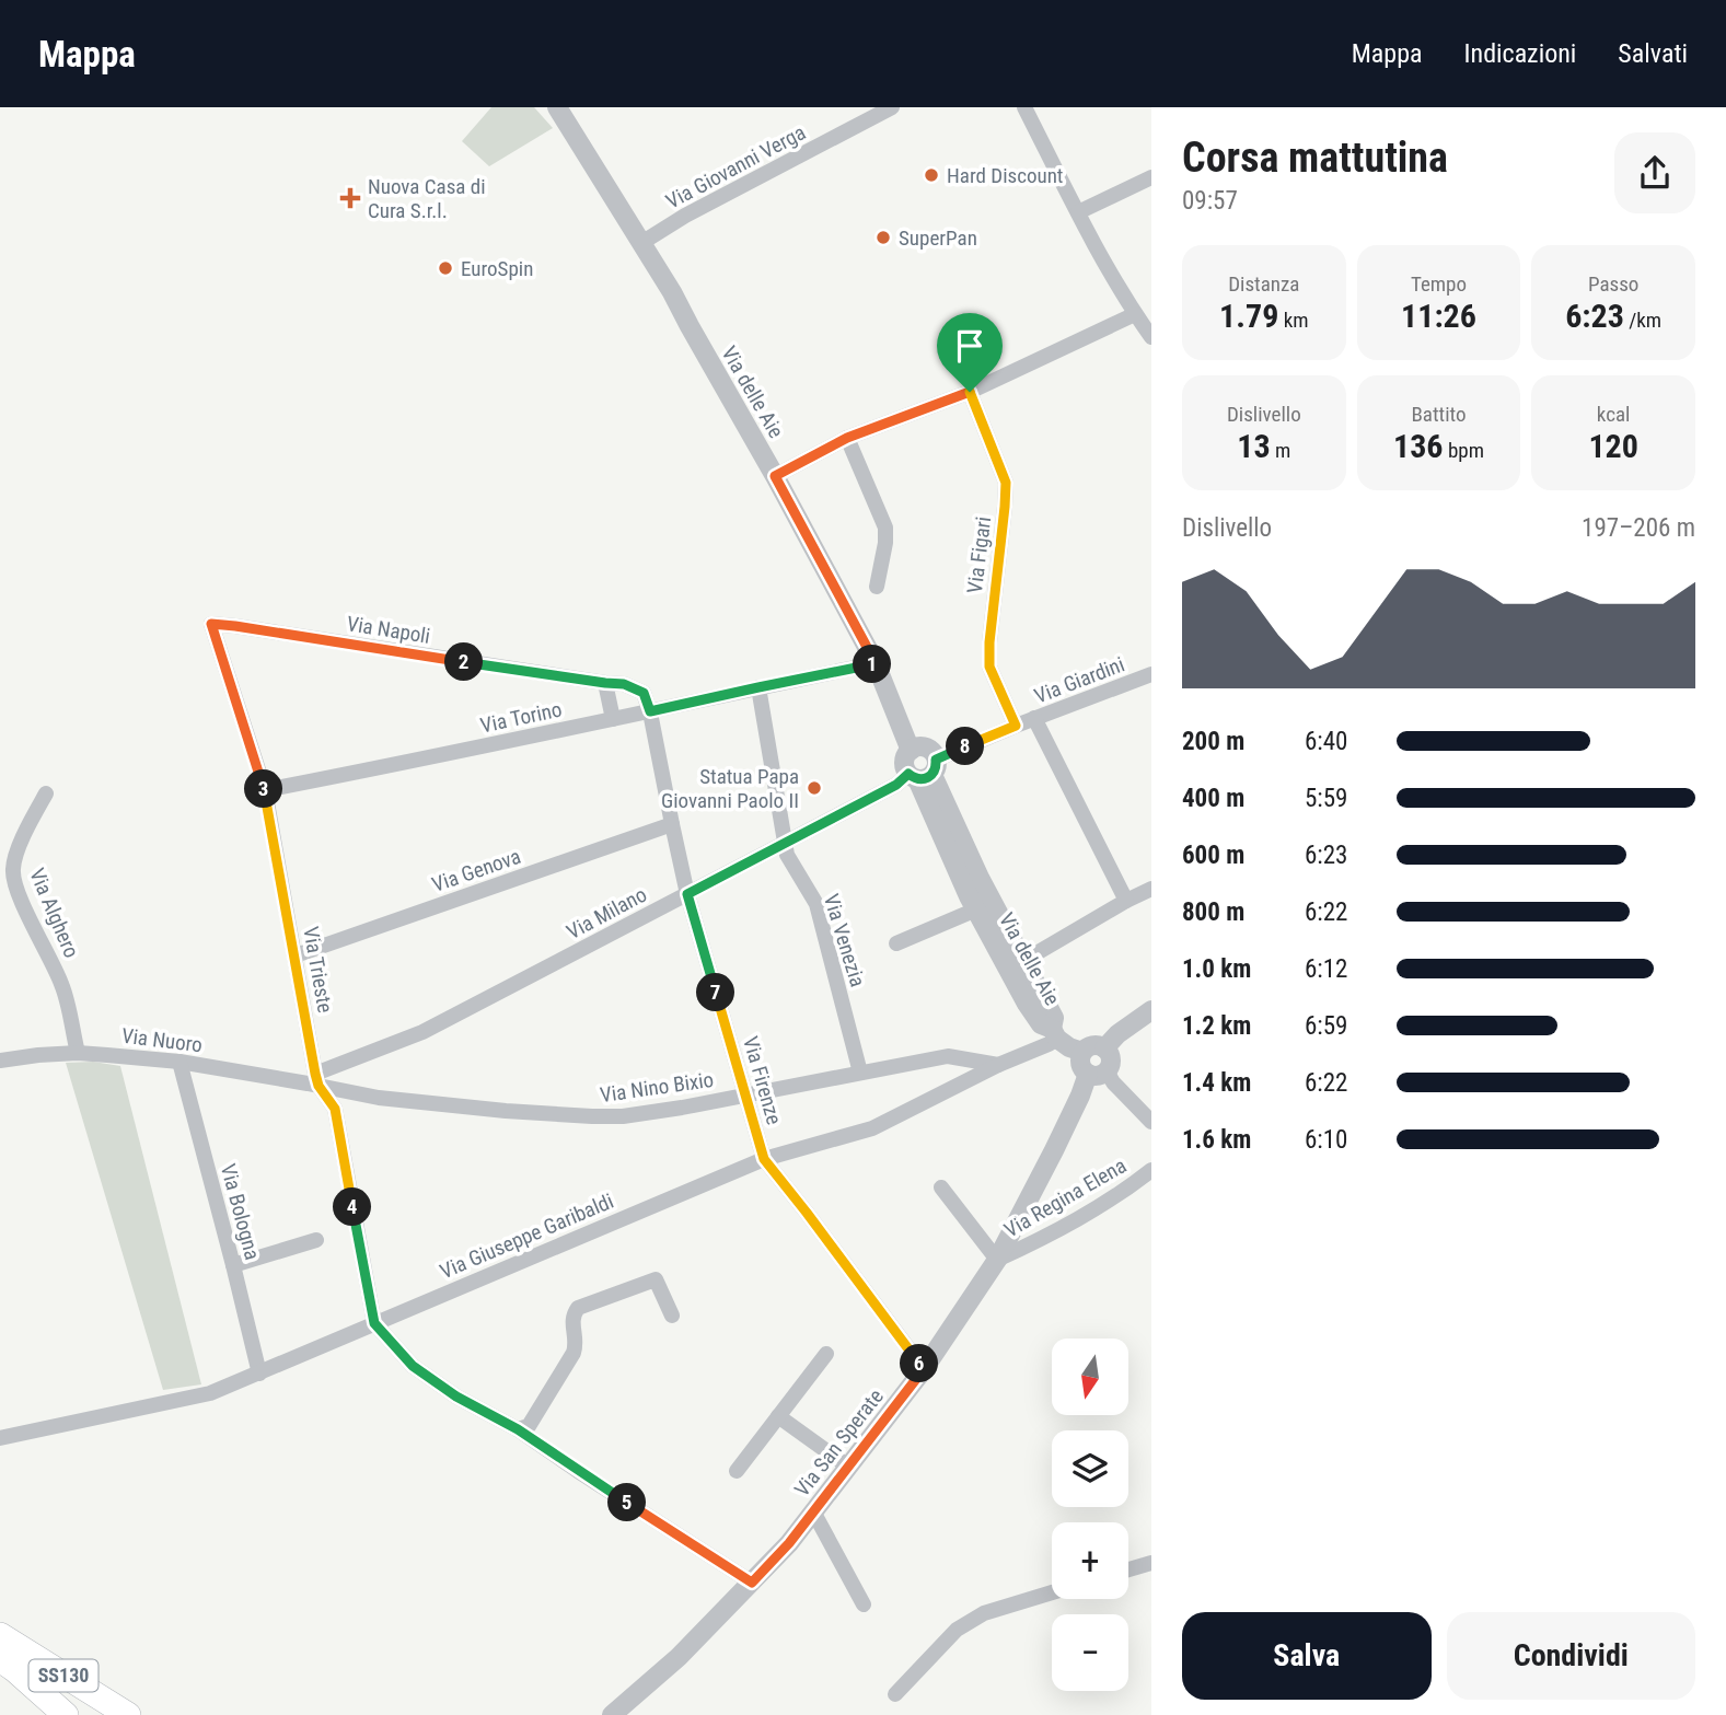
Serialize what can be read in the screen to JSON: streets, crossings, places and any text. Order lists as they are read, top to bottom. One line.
{"streets":{"main road":["SS130"],"street":["Via Giovanni Verga","Via delle Aie","Via Figari","Via Napoli","Via Giardini","Via Torino","Via Genova","Via Alghero","Via Milano","Via Venezia","Via Trieste","Via Nuoro","Via Firenze","Via Nino Bixio","Via Regina Elena","Via Bologna","Via Giuseppe Garibaldi","Via San Sperate"]},"crossings":[["Via Giovanni Verga","Via delle Aie"],["Via delle Aie","Via Giardini"],["Via delle Aie","Via Torino"],["Via delle Aie","Via Milano"],["Via delle Aie","Via Giuseppe Garibaldi"],["Via delle Aie","Via San Sperate"],["Via Figari","Via Giardini"],["Via Napoli","Via Torino"],["Via Napoli","Via Trieste"],["Via Napoli","Via Firenze"],["Via Giardini","Via Milano"],["Via Torino","Via Venezia"],["Via Torino","Via Trieste"],["Via Torino","Via Firenze"],["Via Genova","Via Trieste"],["Via Genova","Via Firenze"],["Via Alghero","Via Nuoro"],["Via Milano","Via Venezia"],["Via Milano","Via Trieste"],["Via Milano","Via Nuoro"],["Via Milano","Via Firenze"],["Via Milano","Via Nino Bixio"],["Via Venezia","Via Nino Bixio"],["Via Trieste","Via Nuoro"],["Via Trieste","Via Nino Bixio"],["Via Trieste","Via Giuseppe Garibaldi"],["Via Nuoro","Via Nino Bixio"],["Via Nuoro","Via Bologna"],["Via Firenze","Via Nino Bixio"],["Via Firenze","Via Giuseppe Garibaldi"],["Via Firenze","Via San Sperate"],["Via Nino Bixio","Via Giuseppe Garibaldi"],["Via Regina Elena","Via San Sperate"],["Via Bologna","Via Giuseppe Garibaldi"]],"places":{"other":["Hard Discount","SuperPan","EuroSpin","Statua Papa Giovanni Paolo II"],"health":["Nuova Casa di Cura S.r.l."]},"north":"bottom","page":{"header":"Mappa","nav":["Mappa","Indicazioni","Salvati"],"heading":["Corsa mattutina","09:57"],"stats":[["Distanza","1.79 km"],["Tempo","11:26"],["Passo","6:23 /km"],["Dislivello","13 m"],["Battito","136 bpm"],["kcal","120"]],"chart":["Dislivello","197–206 m"],"pins":["2","1","8","3","7","4","6","5"],"list":[{"name":"200 m","note":"6:40"},{"name":"400 m","note":"5:59"},{"name":"600 m","note":"6:23"},{"name":"800 m","note":"6:22"},{"name":"1.0 km","note":"6:12"},{"name":"1.2 km","note":"6:59"},{"name":"1.4 km","note":"6:22"},{"name":"1.6 km","note":"6:10"}],"map_buttons":["+","−"],"buttons":["Salva","Condividi"]}}
